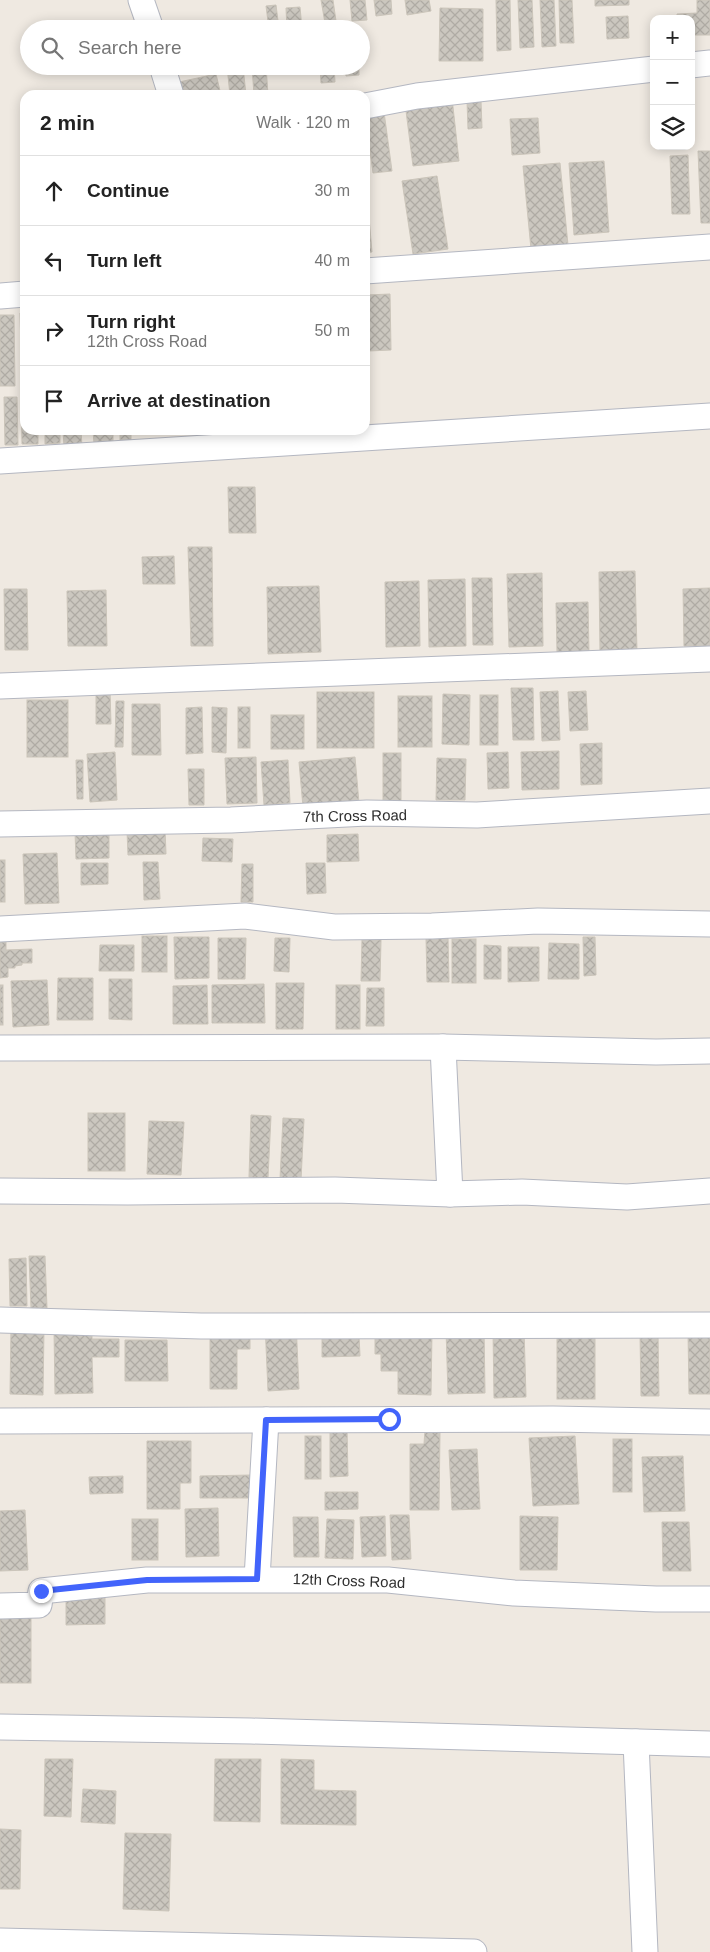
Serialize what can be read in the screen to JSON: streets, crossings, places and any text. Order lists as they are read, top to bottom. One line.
{"streets":{"street":["7th Cross Road","12th Cross Road"]},"page":{"map_buttons":["+","−"],"search":"Search here","heading":["2 min","Walk · 120 m"],"list":[["Continue","30 m"],["Turn left","40 m"],["Turn right","12th Cross Road","50 m"],"Arrive at destination"]}}
